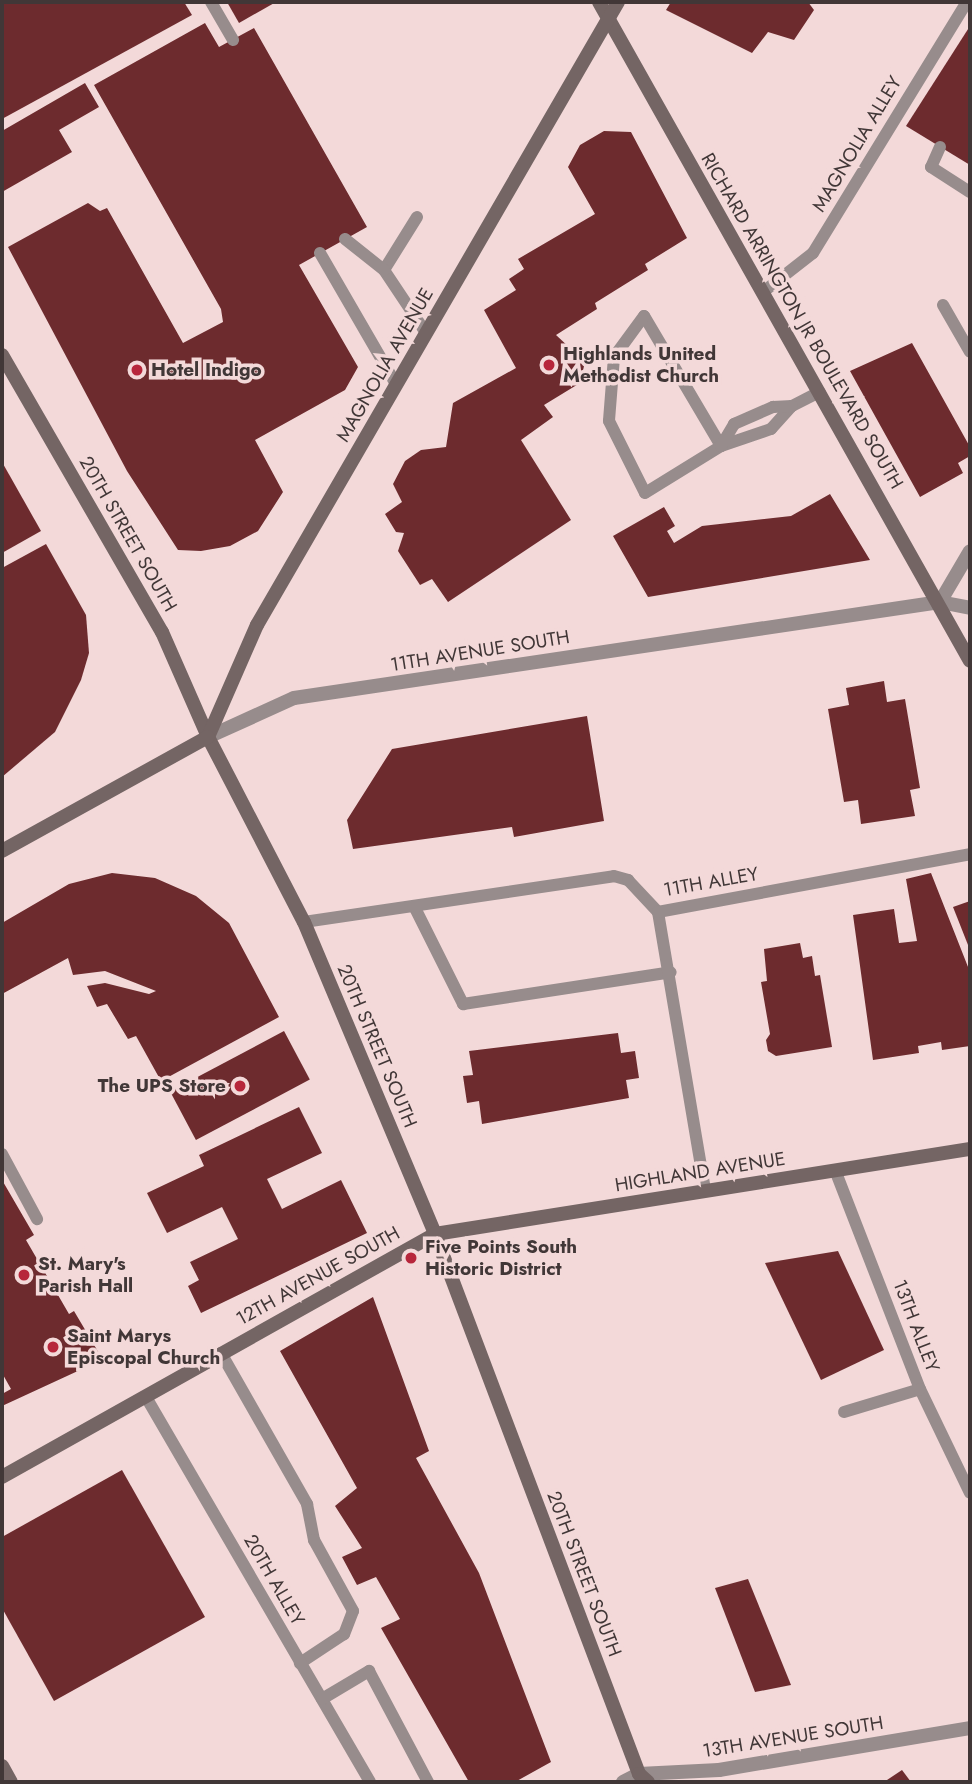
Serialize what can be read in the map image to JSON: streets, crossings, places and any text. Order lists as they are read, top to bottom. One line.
{"streets":{"street":["RICHARD ARRINGTON JR BOULEVARD SOUTH","MAGNOLIA AVENUE","20TH STREET SOUTH","11TH AVENUE SOUTH","HIGHLAND AVENUE","12TH AVENUE SOUTH","13TH AVENUE SOUTH"],"lane":["MAGNOLIA ALLEY","11TH ALLEY","13TH ALLEY","20TH ALLEY"]},"crossings":[["MAGNOLIA ALLEY","RICHARD ARRINGTON JR BOULEVARD SOUTH"],["RICHARD ARRINGTON JR BOULEVARD SOUTH","MAGNOLIA AVENUE"],["RICHARD ARRINGTON JR BOULEVARD SOUTH","11TH AVENUE SOUTH"],["MAGNOLIA AVENUE","20TH STREET SOUTH"],["MAGNOLIA AVENUE","11TH AVENUE SOUTH"],["20TH STREET SOUTH","11TH AVENUE SOUTH"],["20TH STREET SOUTH","11TH ALLEY"],["20TH STREET SOUTH","HIGHLAND AVENUE"],["20TH STREET SOUTH","12TH AVENUE SOUTH"],["20TH STREET SOUTH","13TH AVENUE SOUTH"],["HIGHLAND AVENUE","12TH AVENUE SOUTH"],["HIGHLAND AVENUE","13TH ALLEY"],["12TH AVENUE SOUTH","20TH ALLEY"]],"places":["Highlands United Methodist Church","Hotel Indigo","The UPS Store","Five Points South Historic District","St. Mary's Parish Hall","Saint Marys Episcopal Church"]}
